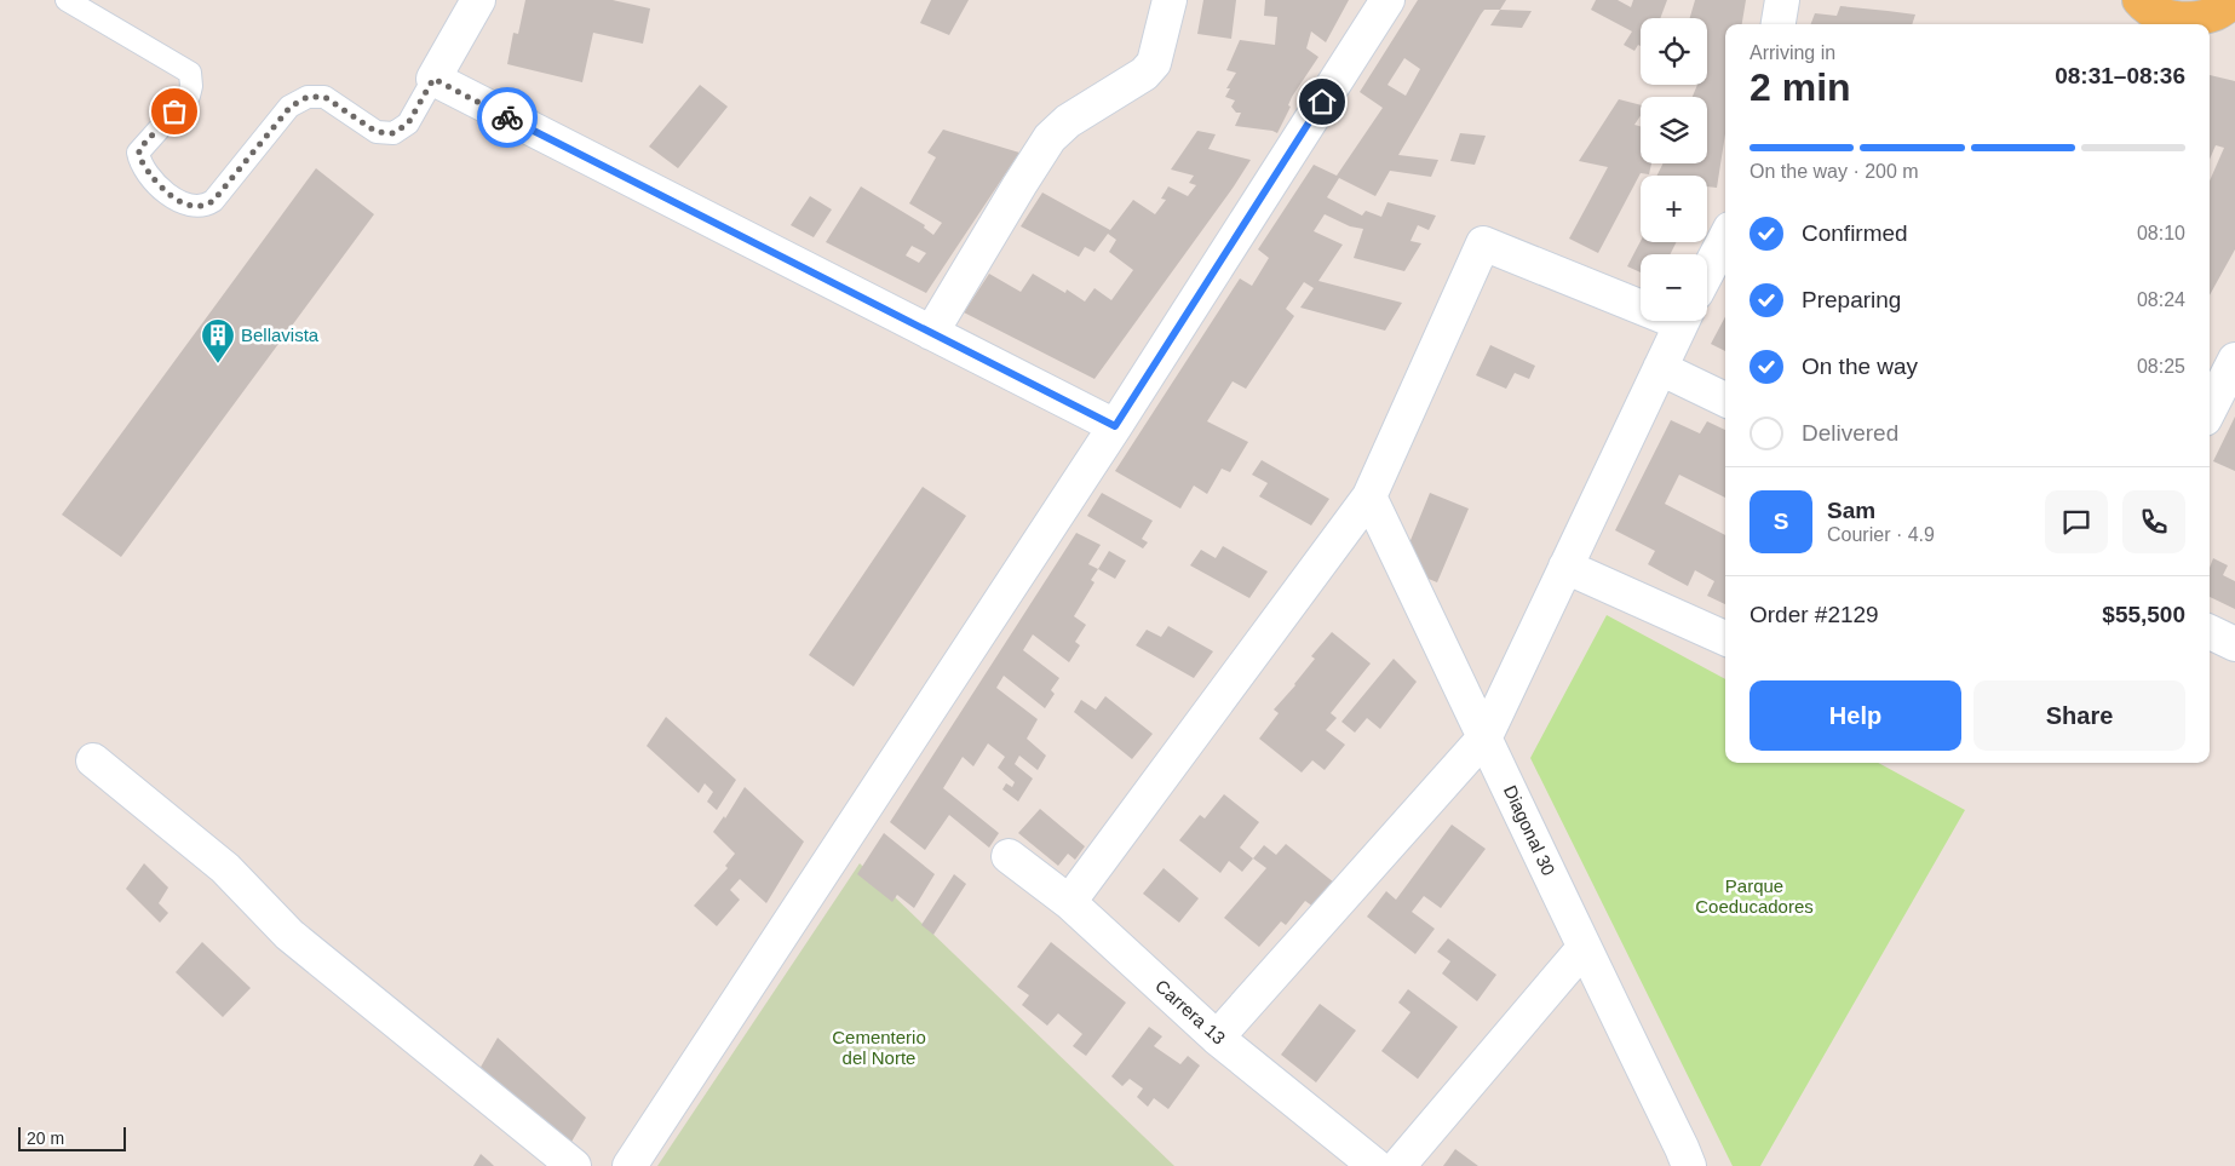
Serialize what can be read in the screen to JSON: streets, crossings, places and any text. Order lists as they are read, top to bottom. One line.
{"streets":{"street":["Diagonal 30","Carrera 13"]},"parks":["Parque Coeducadores","Cementerio del Norte"],"places":{"building":["Bellavista"]},"scale_bar":"20 m","page":{"map_buttons":["+","−"],"heading":["2 min","Arriving in","08:31–08:36"],"panel":["Sam","Courier · 4.9","Order #2129","$55,500"],"bar":"On the way · 200 m","list":[["Confirmed","08:10"],["Preparing","08:24"],["On the way","08:25"],"Delivered"],"round":"S","buttons":["Help","Share"],"scale":"20 m"}}
